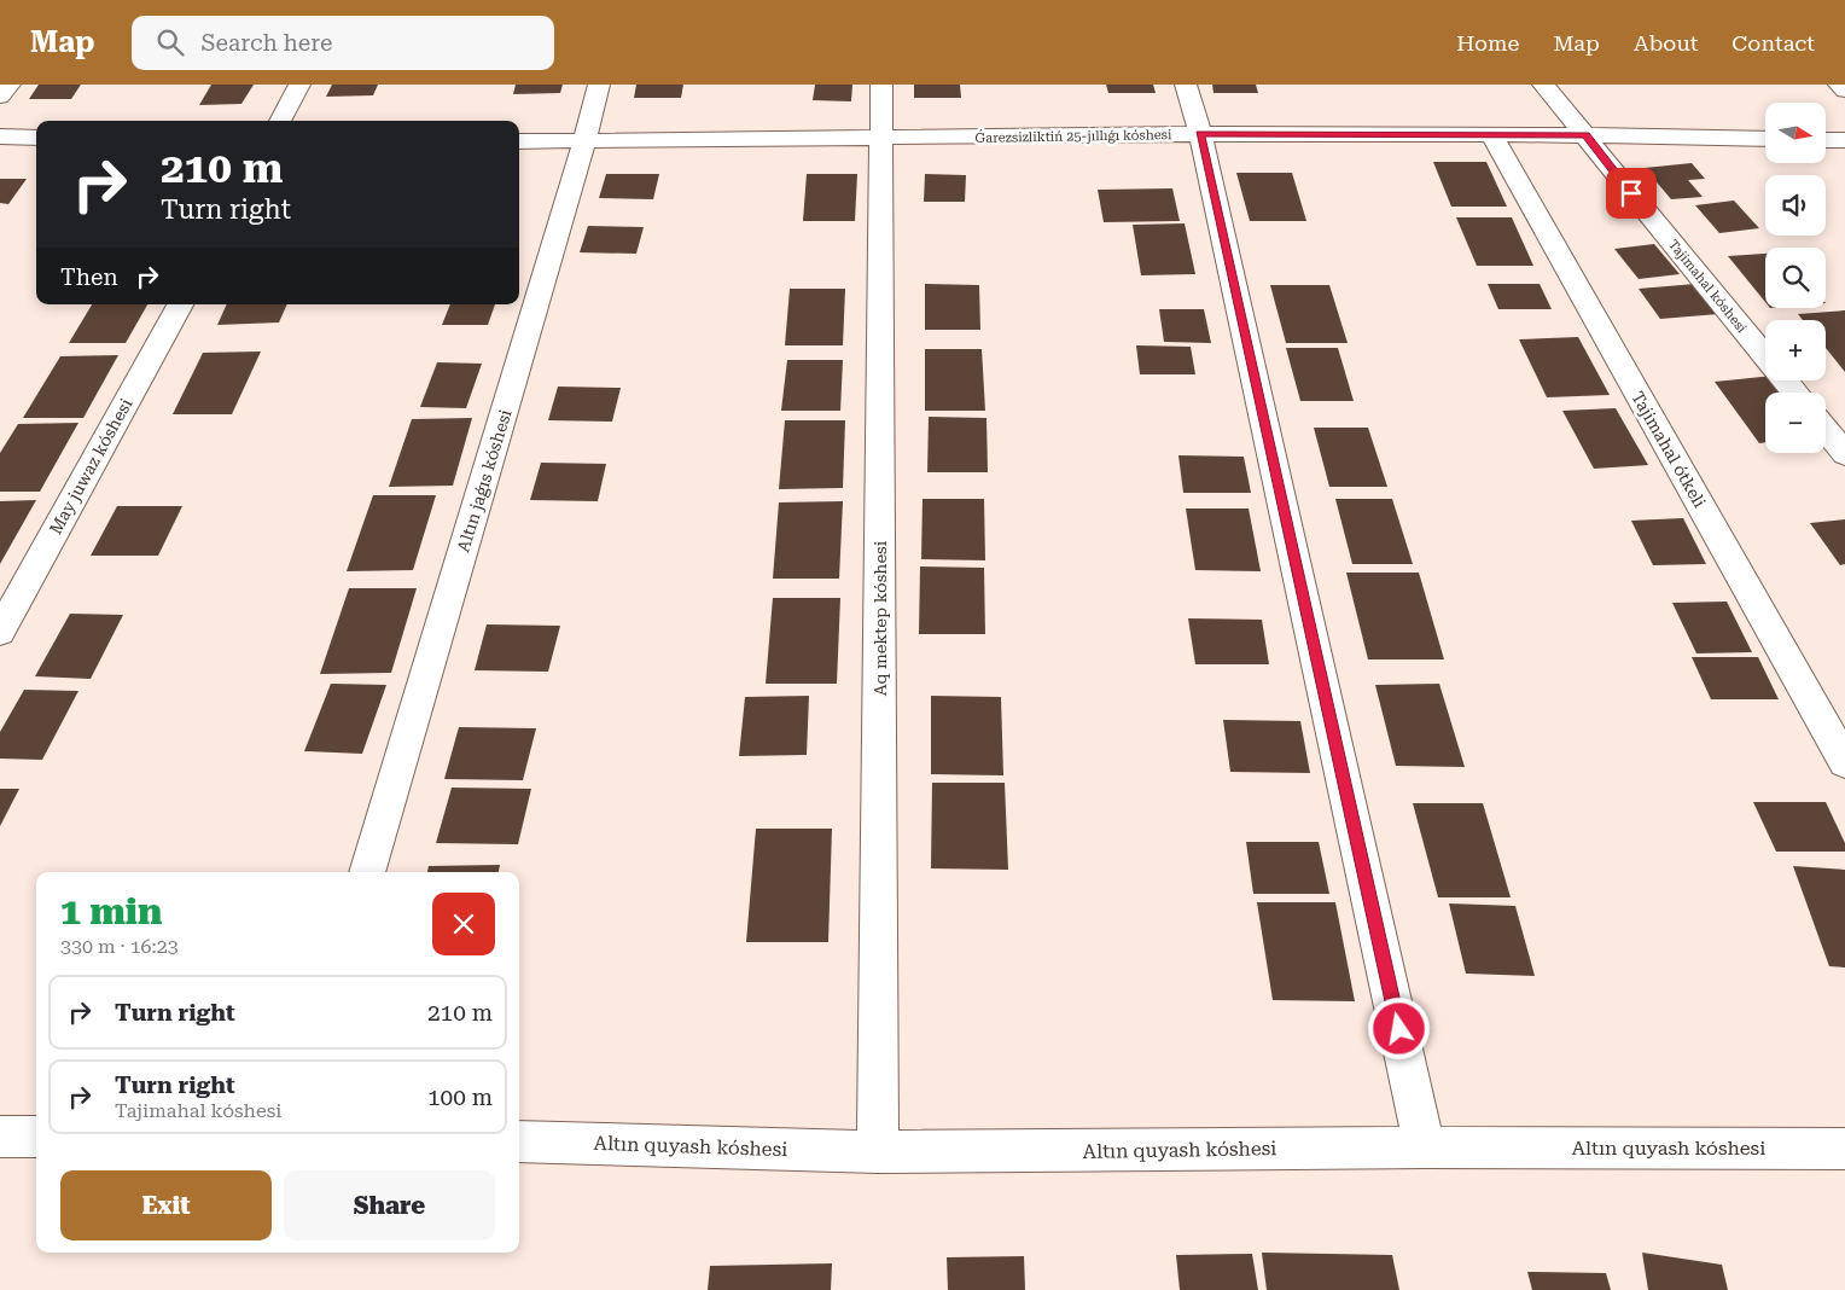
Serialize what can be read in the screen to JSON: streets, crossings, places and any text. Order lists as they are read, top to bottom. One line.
{"streets":{"street":["Ǵarezsizliktiń 25-jıllıǵı kóshesi","Tajimahal kóshesi","Tajimahal ótkeli","May juwaz kóshesi","Altın jaǵıs kóshesi","Aq mektep kóshesi","Altın quyash kóshesi"]},"crossings":[["Ǵarezsizliktiń 25-jıllıǵı kóshesi","Tajimahal kóshesi"],["Ǵarezsizliktiń 25-jıllıǵı kóshesi","Tajimahal ótkeli"],["Ǵarezsizliktiń 25-jıllıǵı kóshesi","Altın jaǵıs kóshesi"],["Ǵarezsizliktiń 25-jıllıǵı kóshesi","Aq mektep kóshesi"],["Aq mektep kóshesi","Altın quyash kóshesi"]],"north":"right","page":{"header":"Map","search":"Search here","nav":["Home","Map","About","Contact"],"map_buttons":["+","−"],"turn":["210 m","Turn right"],"then":"Then","heading":["1 min","330 m · 16:23"],"list":[{"name":"Turn right","value":"210 m"},{"name":"Turn right","note":"Tajimahal kóshesi","value":"100 m"}],"buttons":["Exit","Share"]}}
